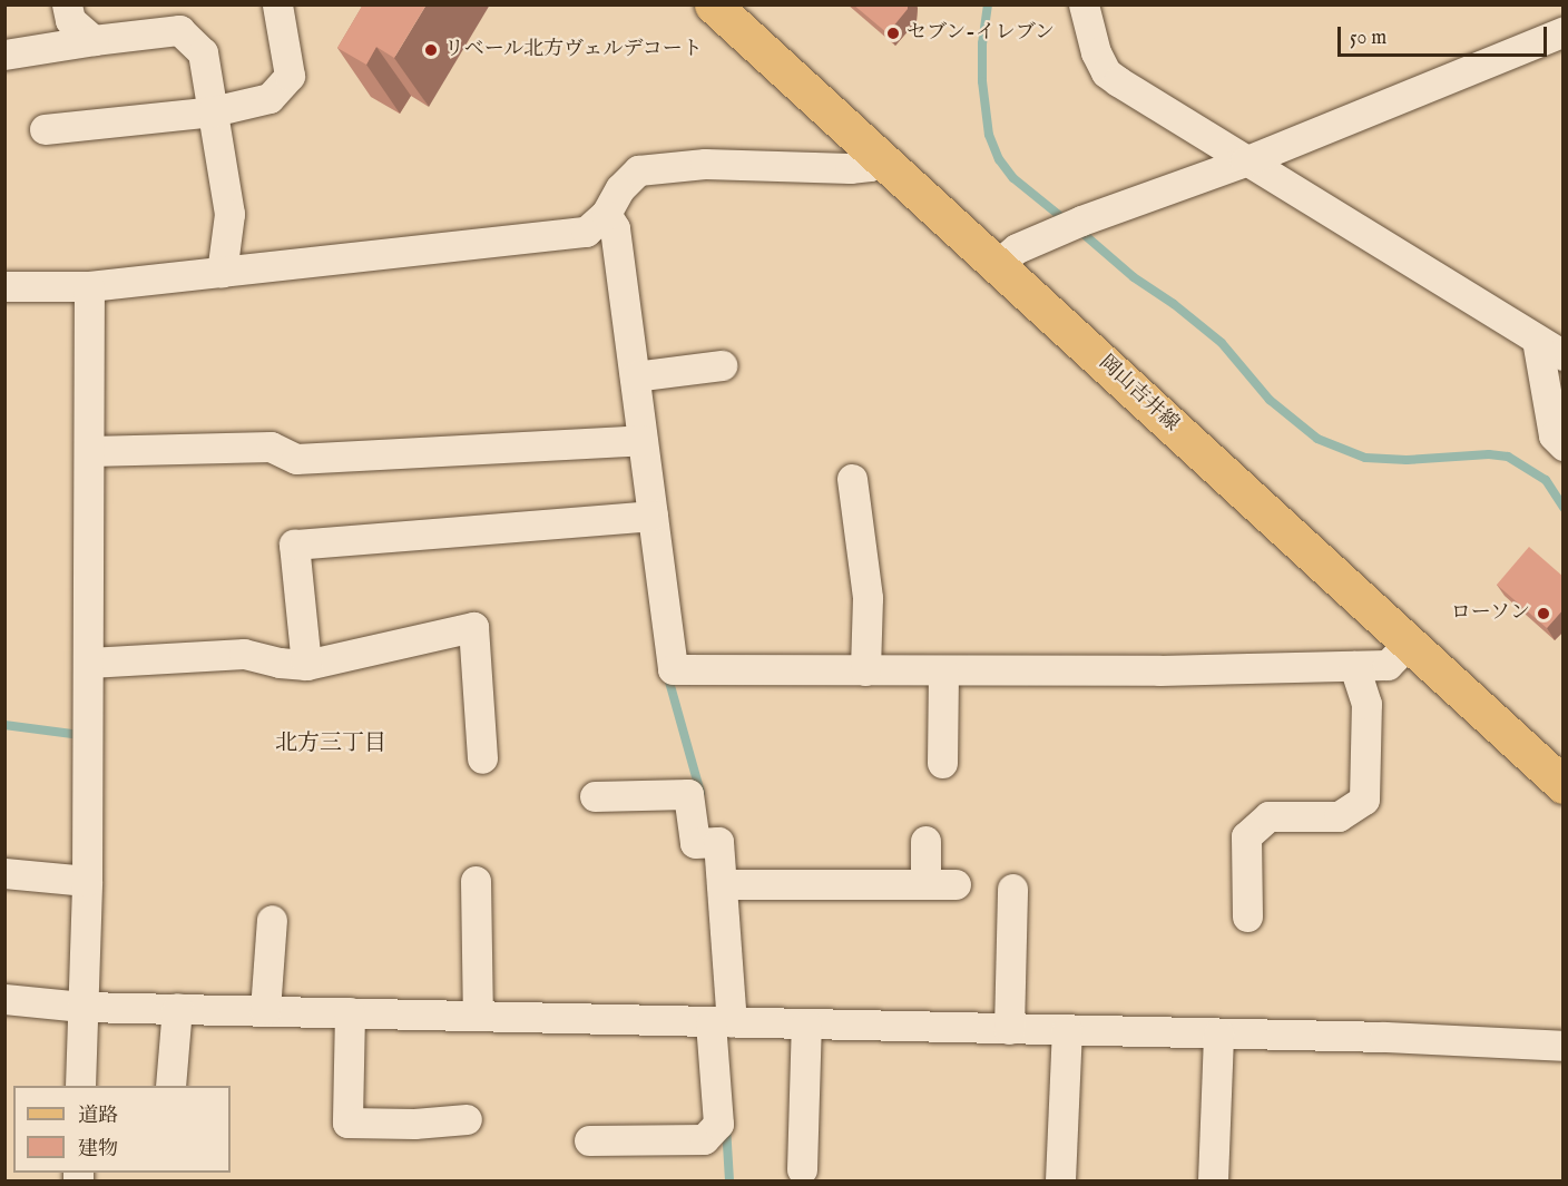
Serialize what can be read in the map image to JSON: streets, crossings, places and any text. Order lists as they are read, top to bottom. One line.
{"streets":{"main road":["岡山吉井線"]},"districts":["北方三丁目"],"places":["セブン-イレブン","リベール北方ヴェルデコート","ローソン"],"legend":["道路","建物"],"scale_bar":"50 m"}
